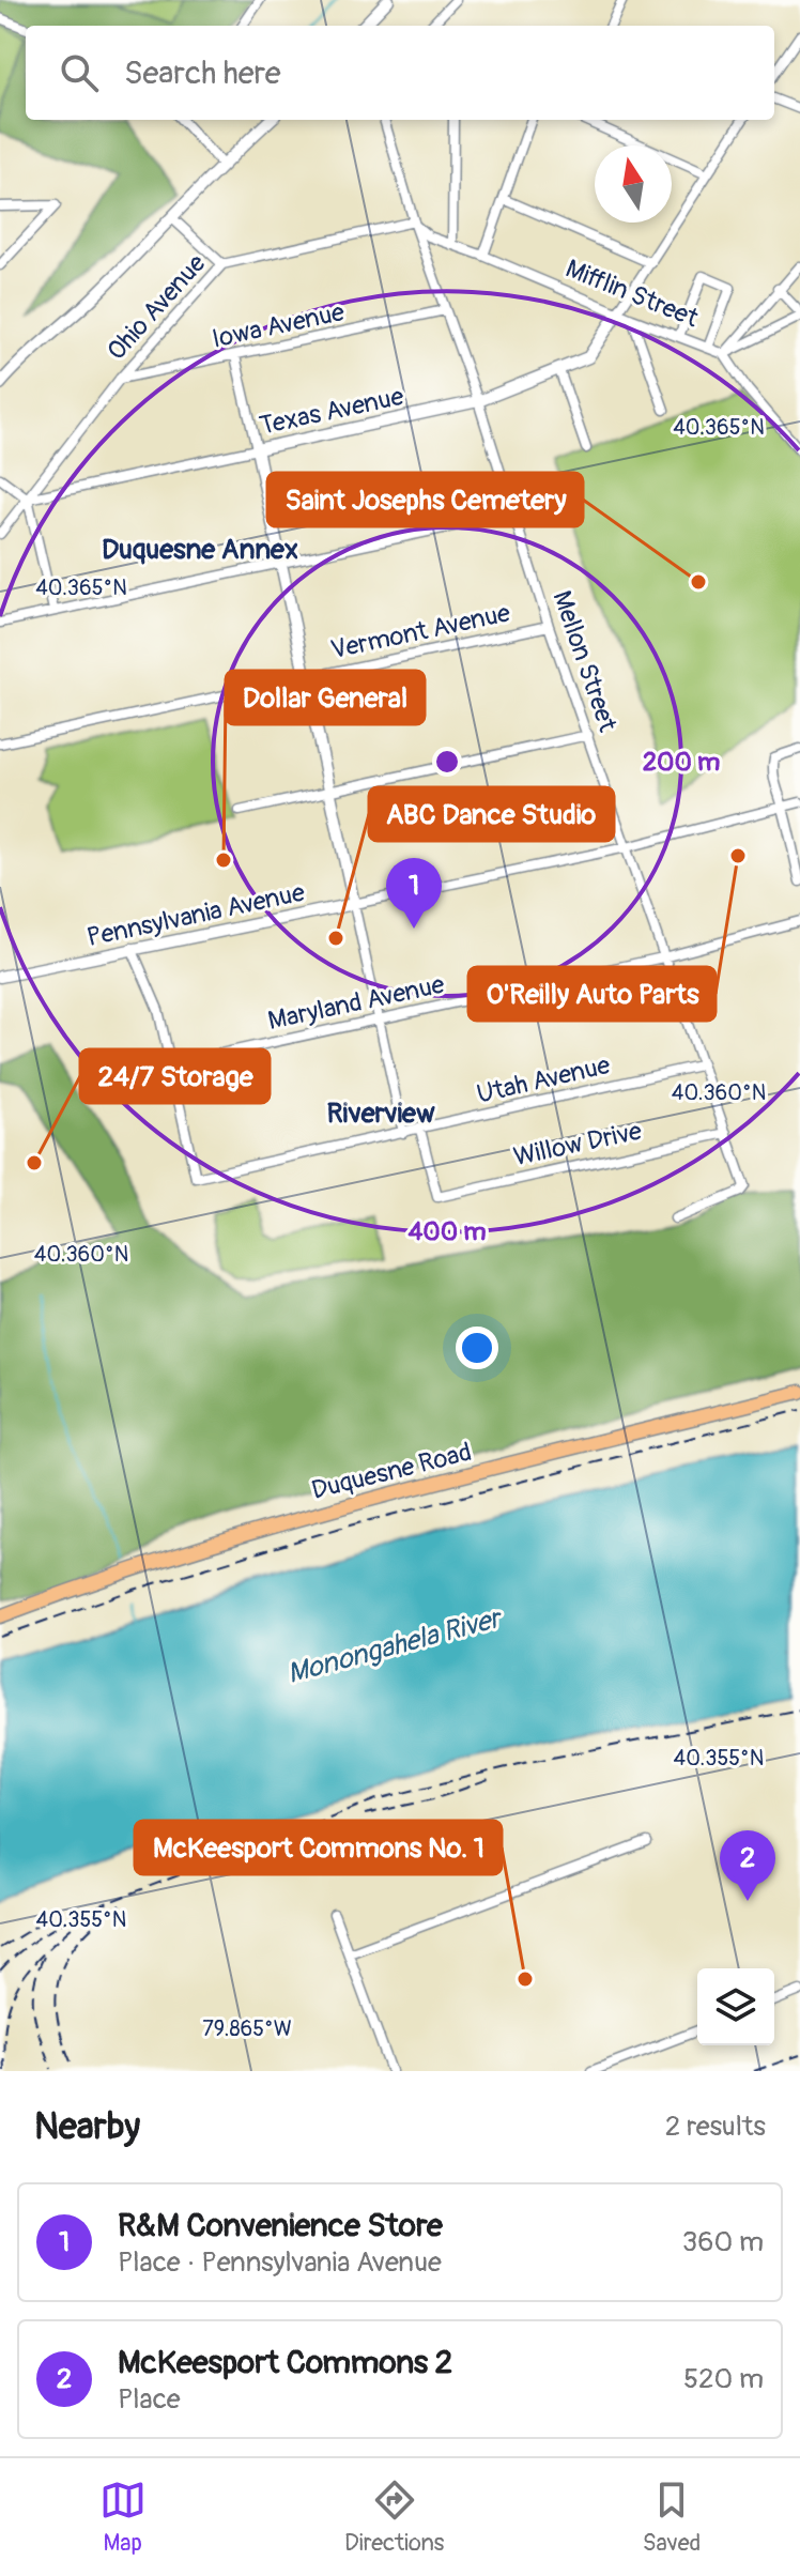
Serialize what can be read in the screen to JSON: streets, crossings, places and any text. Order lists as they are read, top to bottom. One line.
{"streets":{"main road":["Duquesne Road"],"street":["Mifflin Street","Ohio Avenue","Iowa Avenue","Texas Avenue","Vermont Avenue","Mellon Street","Pennsylvania Avenue","Maryland Avenue","Utah Avenue","Willow Drive"]},"crossings":[["Mifflin Street","Ohio Avenue"],["Mifflin Street","Texas Avenue"],["Mifflin Street","Mellon Street"],["Ohio Avenue","Iowa Avenue"],["Ohio Avenue","Texas Avenue"],["Ohio Avenue","Mellon Street"],["Iowa Avenue","Mellon Street"],["Texas Avenue","Mellon Street"],["Vermont Avenue","Mellon Street"],["Mellon Street","Pennsylvania Avenue"],["Mellon Street","Maryland Avenue"],["Mellon Street","Utah Avenue"],["Mellon Street","Willow Drive"],["Maryland Avenue","Utah Avenue"],["Utah Avenue","Willow Drive"]],"districts":["Duquesne Annex","Riverview"],"water":["Monongahela River"],"places":["Saint Josephs Cemetery","O'Reilly Auto Parts","Dollar General","ABC Dance Studio","24/7 Storage","McKeesport Commons No. 1"],"north":"top","page":{"search":"Search here","pins":["1","2"],"heading":["Nearby","2 results"],"list":[{"mark":"1","name":"R&M Convenience Store","note":"Place · Pennsylvania Avenue","value":"360 m"},{"mark":"2","name":"McKeesport Commons 2","note":"Place","value":"520 m"}],"nav":["Map","Directions","Saved"]},"coordinates":["40.365°N","40.360°N","40.355°N","79.865°W"],"rings":["200 m","400 m"]}
